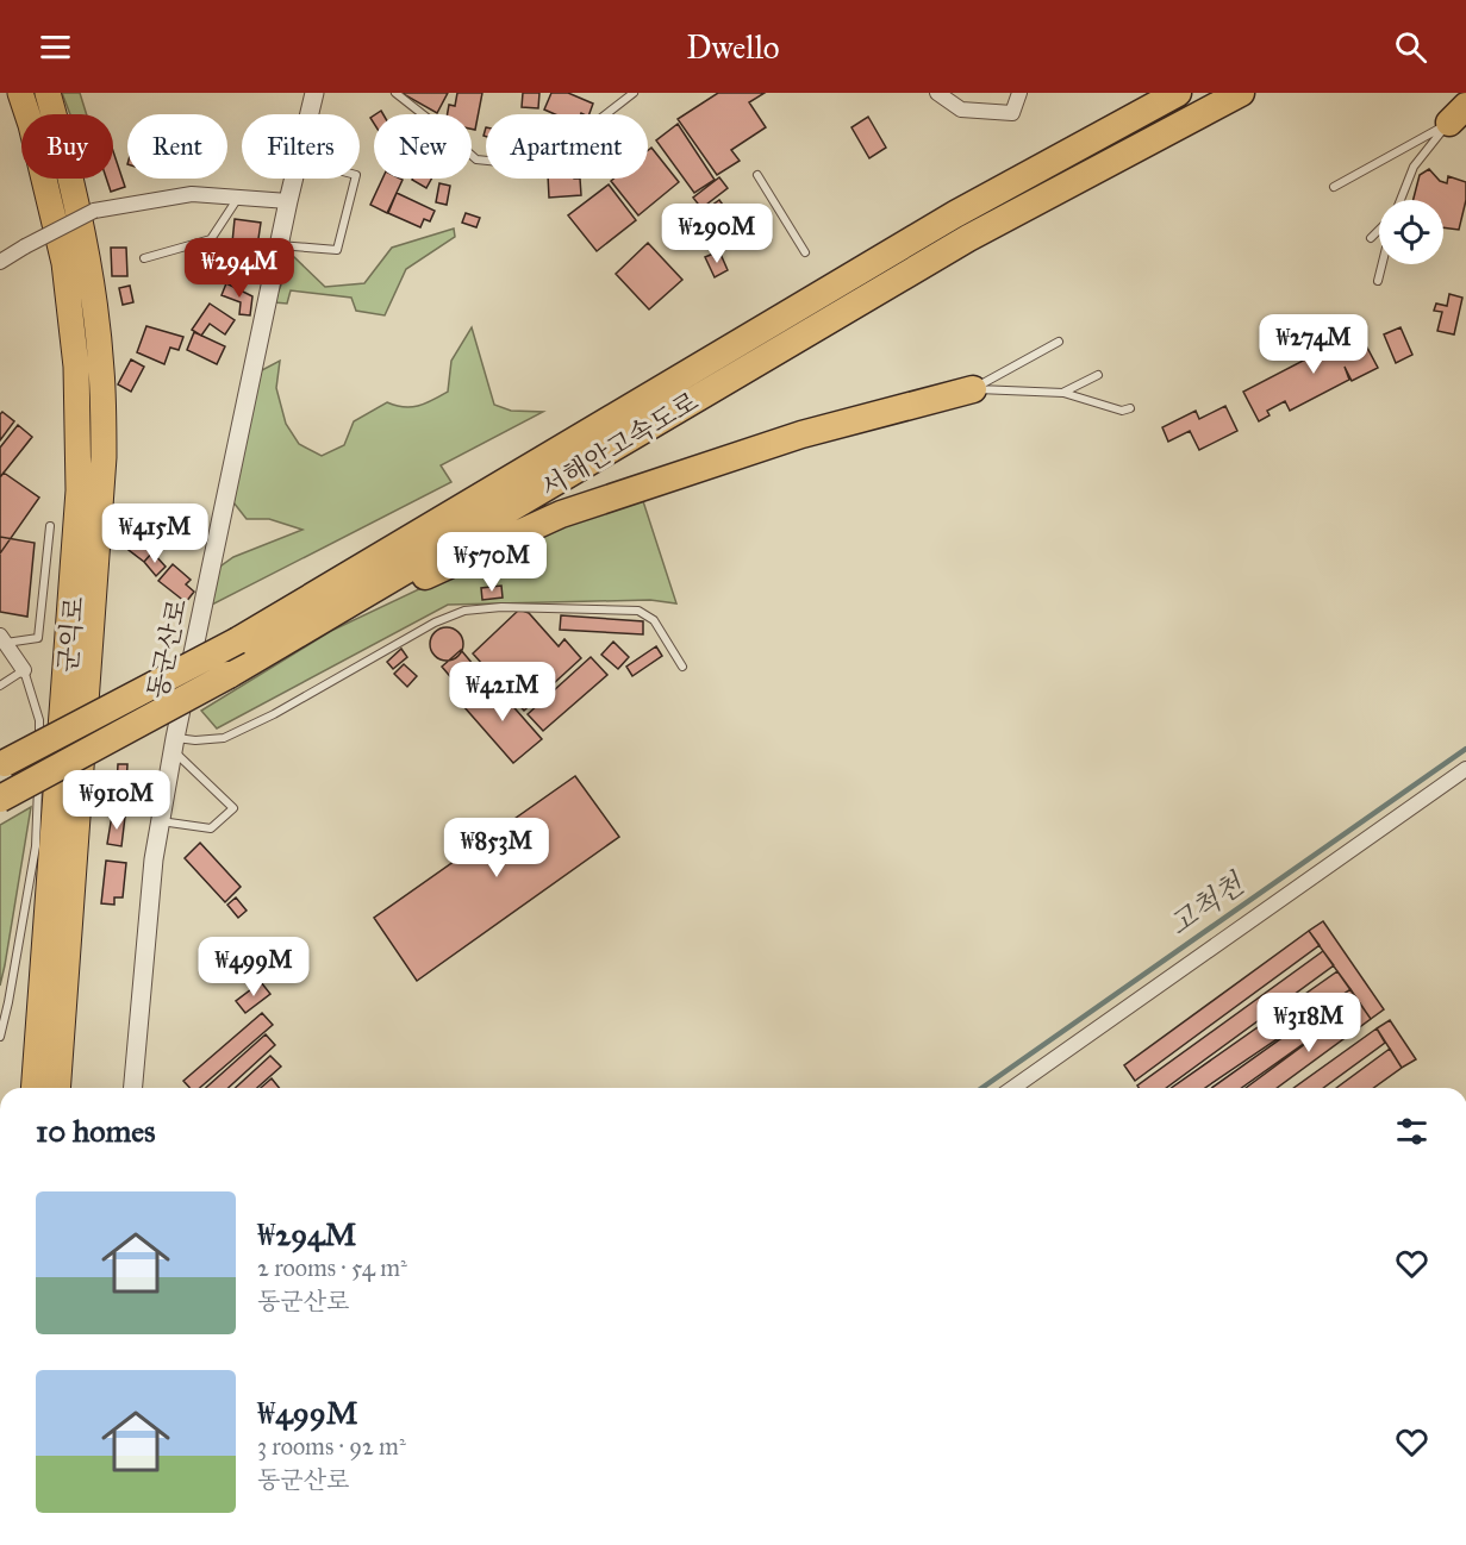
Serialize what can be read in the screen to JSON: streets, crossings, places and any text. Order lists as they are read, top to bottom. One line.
{"streets":{"highway":["서해안고속도로","군익로"],"street":["동군산로"]},"water":["고척천"],"page":{"header":"Dwello","chip":["Buy","Rent","Filters","New","Apartment"],"price":["₩290M","₩294M","₩274M","₩415M","₩570M","₩421M","₩910M","₩853M","₩499M","₩318M"],"heading":"10 homes","list":[{"name":"₩294M","note":"2 rooms · 54 m² · 동군산로"},{"name":"₩499M","note":"3 rooms · 92 m² · 동군산로"}]}}
